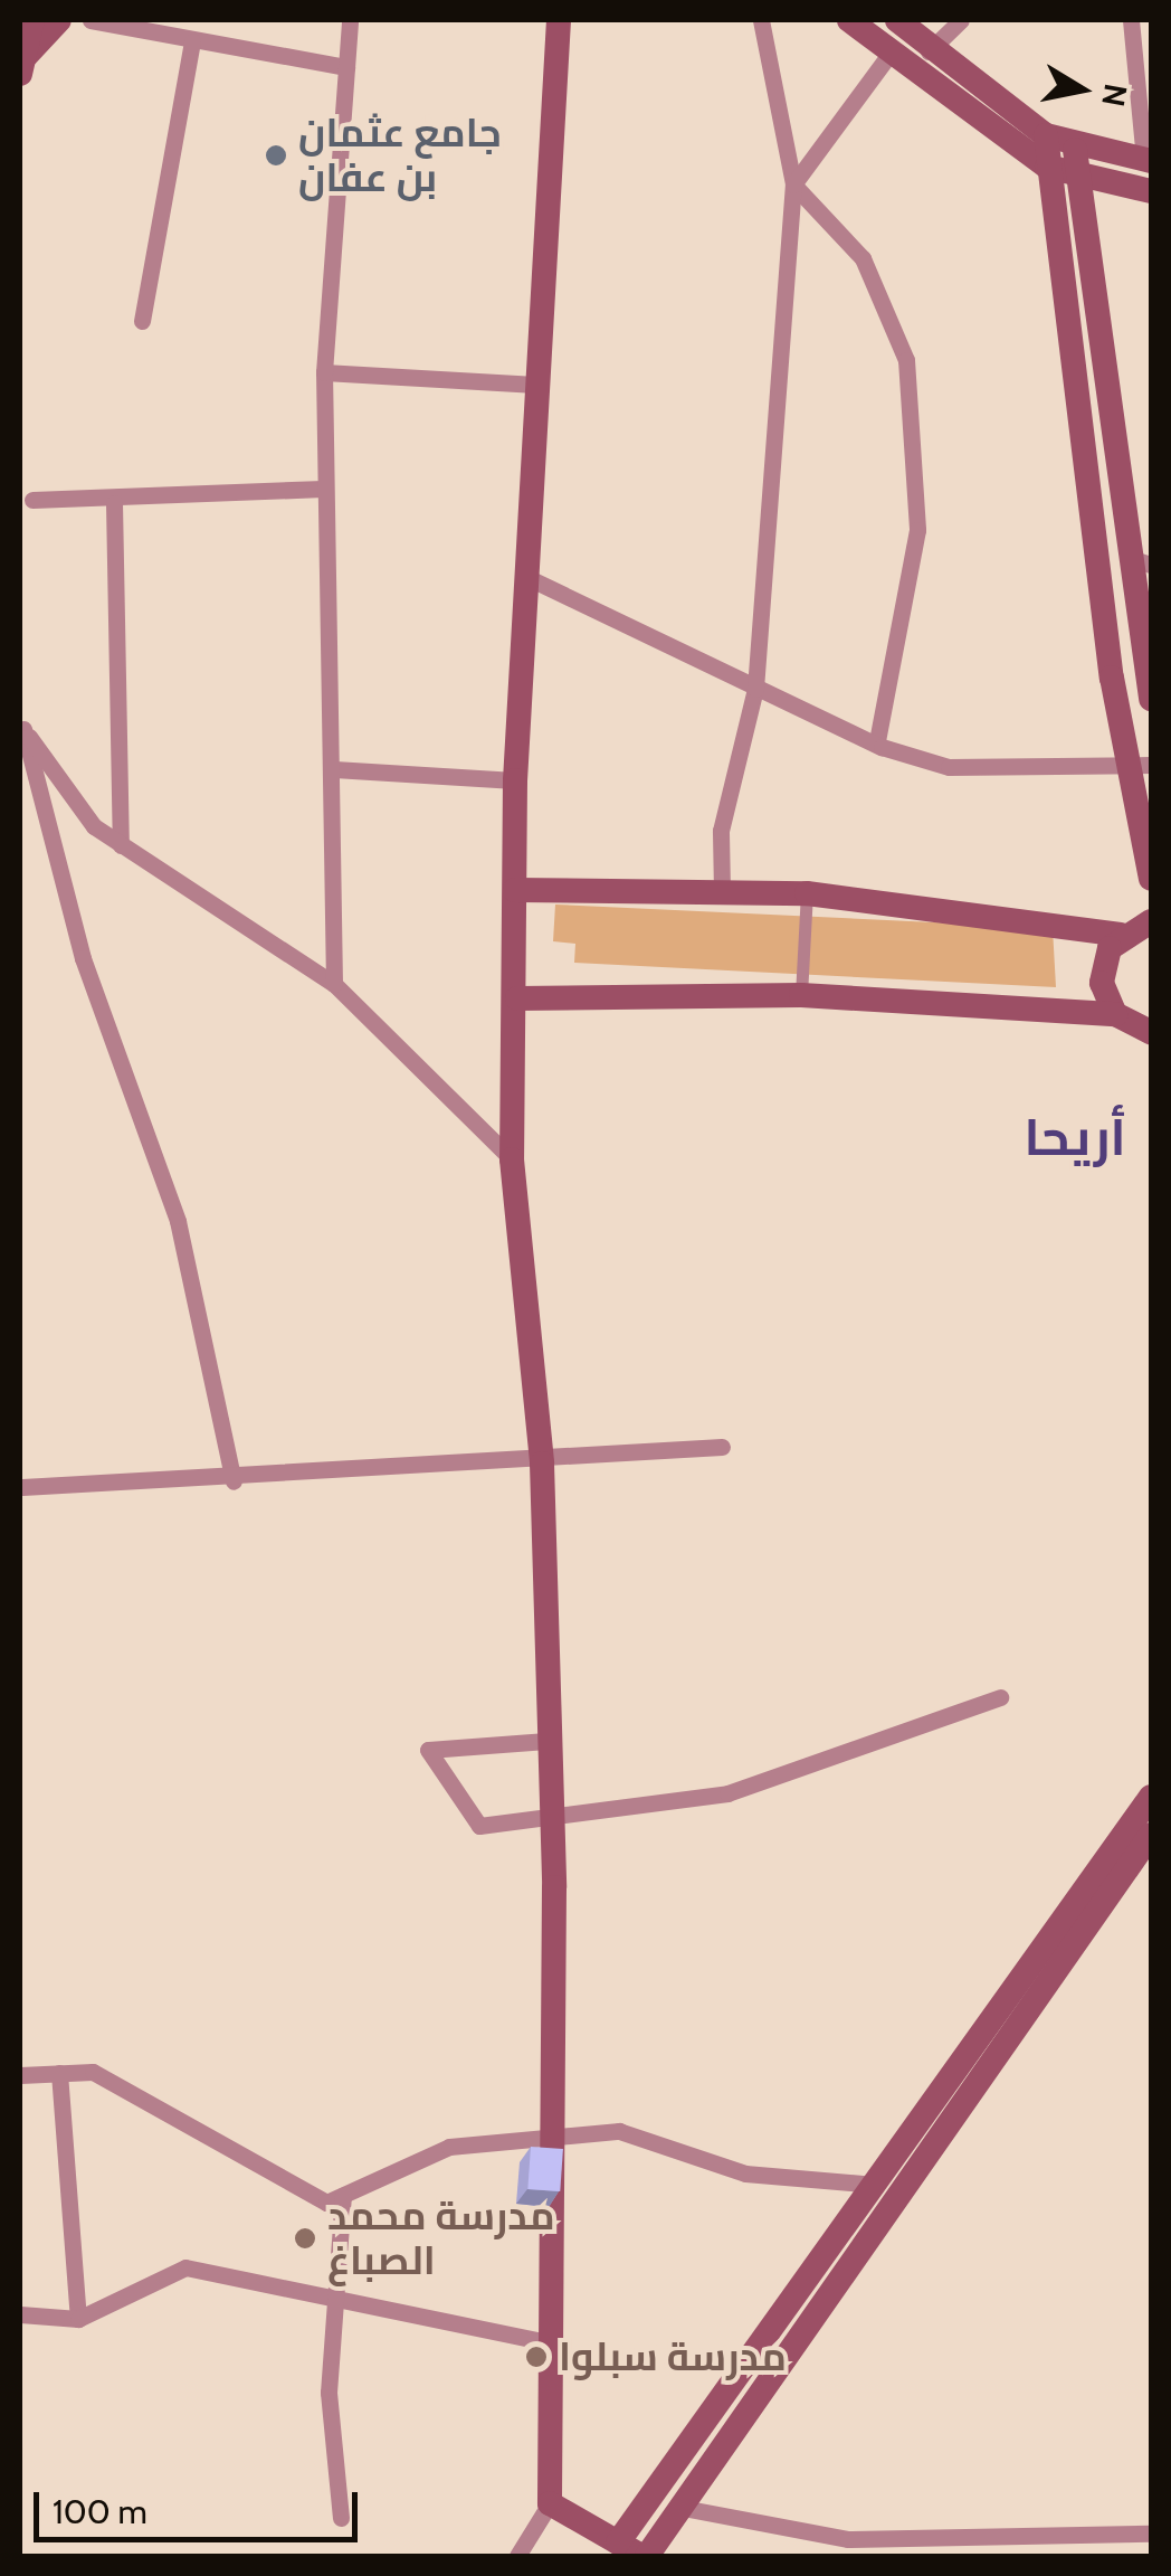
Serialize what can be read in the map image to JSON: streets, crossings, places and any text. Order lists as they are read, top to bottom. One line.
{"districts":["أريحا"],"places":["جامع عثمان بن عفان","مدرسة محمد الصباغ","مدرسة سبلوا"],"scale_bar":"100 m","north":"right"}
